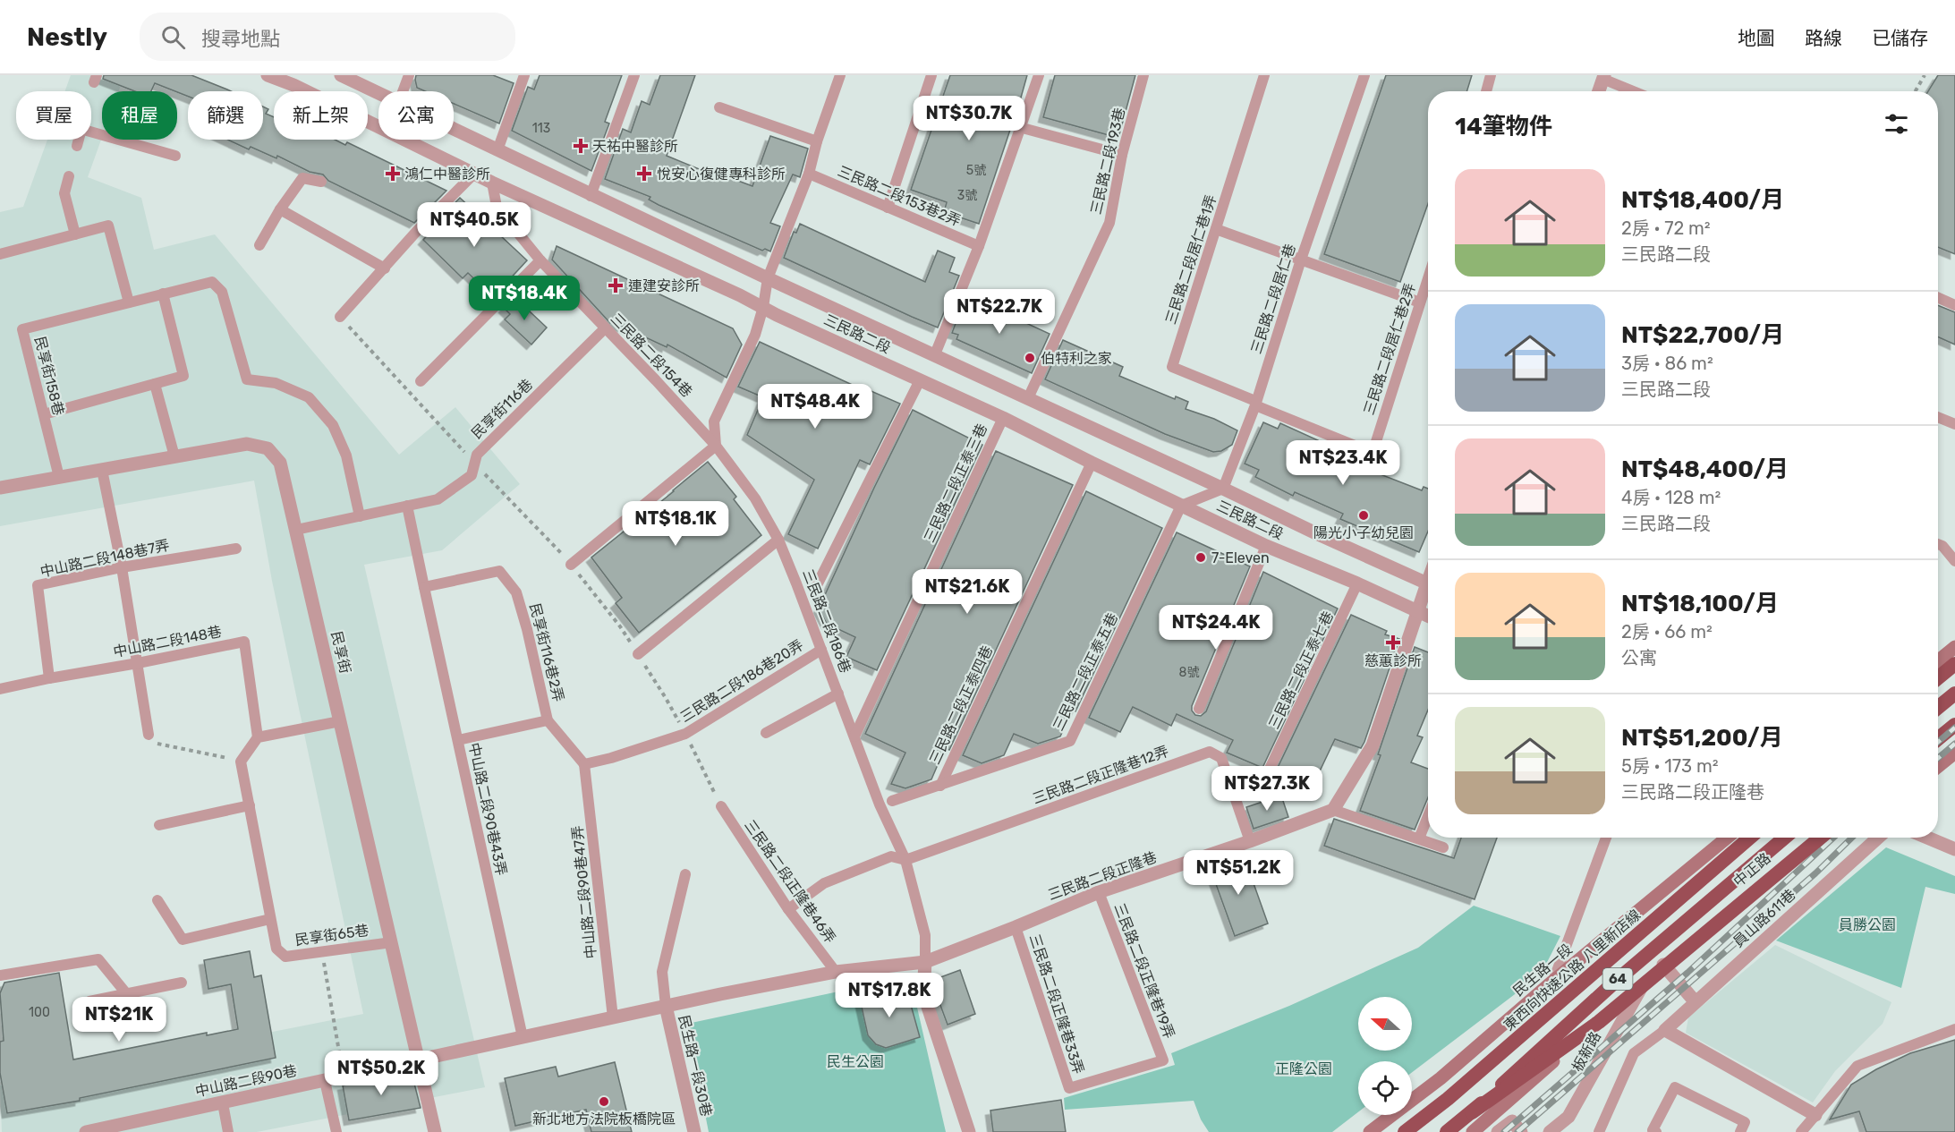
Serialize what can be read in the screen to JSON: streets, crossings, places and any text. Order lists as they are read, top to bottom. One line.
{"streets":{"highway":["東西向快速公路 八里新店線","64"],"main road":["中正路","民生路一段"],"street":["三民路二段","民享街","三民路二段正隆巷","員山路611巷","板新路","民生路一段30巷","中山路二段90巷"],"lane":["三民路二段193巷","三民路二段153巷2弄","三民路二段居仁巷1弄","三民路二段居仁巷","三民路二段居仁巷2弄","三民路二段154巷","民享街158巷","民享街116巷","三民路二段正泰三巷","中山路二段148巷7弄","三民路二段186巷","中山路二段148巷","民享街116巷2弄","三民路二段正泰七巷","三民路二段正泰五巷","三民路二段186巷20弄","三民路二段正泰四巷","三民路二段正隆巷12弄","中山路二段90巷43弄","三民路二段正隆巷46弄","中山路二段90巷47弄","民享街65巷","三民路二段正隆巷19弄","三民路二段正隆巷33弄"]},"crossings":[["三民路二段193巷","三民路二段"],["三民路二段居仁巷1弄","三民路二段居仁巷"],["三民路二段居仁巷1弄","三民路二段居仁巷2弄"],["三民路二段居仁巷","三民路二段"],["三民路二段居仁巷","三民路二段居仁巷2弄"],["三民路二段","三民路二段154巷"],["三民路二段","三民路二段正泰三巷"],["三民路二段","三民路二段正泰七巷"],["三民路二段","三民路二段正泰五巷"],["三民路二段","三民路二段正泰四巷"],["三民路二段154巷","民享街116巷"],["三民路二段154巷","三民路二段186巷"],["民享街158巷","民享街116巷"],["民享街158巷","民享街"],["民享街116巷","民享街"],["三民路二段正泰三巷","三民路二段186巷"],["中山路二段148巷7弄","中山路二段148巷"],["三民路二段186巷","三民路二段186巷20弄"],["三民路二段186巷","三民路二段正隆巷12弄"],["三民路二段186巷","三民路二段正隆巷"],["民享街","民享街65巷"],["民享街","中山路二段90巷"],["民享街116巷2弄","三民路二段186巷20弄"],["民享街116巷2弄","中山路二段90巷43弄"],["民享街116巷2弄","中山路二段90巷47弄"],["三民路二段正泰五巷","三民路二段正泰四巷"],["三民路二段186巷20弄","中山路二段90巷47弄"],["三民路二段正隆巷12弄","三民路二段正隆巷"],["中山路二段90巷43弄","中山路二段90巷"],["三民路二段正隆巷","三民路二段正隆巷46弄"],["三民路二段正隆巷","三民路二段正隆巷19弄"],["三民路二段正隆巷","三民路二段正隆巷33弄"],["三民路二段正隆巷","民生路一段30巷"],["三民路二段正隆巷","中山路二段90巷"],["中山路二段90巷47弄","中山路二段90巷"],["三民路二段正隆巷19弄","三民路二段正隆巷33弄"],["民生路一段30巷","中山路二段90巷"]],"parks":["員勝公園","民生公園","正隆公園"],"places":{"health":["天祐中醫診所","鴻仁中醫診所","悅安心復健專科診所","連建安診所","慈蕙診所"],"other":["伯特利之家","陽光小子幼兒園","7-Eleven","新北地方法院板橋院區"]},"house_numbers":["113","5號","3號","8號","100"],"north":"left","page":{"header":"Nestly","search":"搜尋地點","nav":["地圖","路線","已儲存"],"chip":["買屋","租屋","篩選","新上架","公寓"],"heading":"14筆物件","price":["NT$30.7K","NT$40.5K","NT$18.4K","NT$22.7K","NT$48.4K","NT$23.4K","NT$18.1K","NT$21.6K","NT$24.4K","NT$27.3K","NT$51.2K","NT$17.8K","NT$21K","NT$50.2K"],"list":[{"name":"NT$18,400/月","note":"2房 · 72 m² · 三民路二段"},{"name":"NT$22,700/月","note":"3房 · 86 m² · 三民路二段"},{"name":"NT$48,400/月","note":"4房 · 128 m² · 三民路二段"},{"name":"NT$18,100/月","note":"2房 · 66 m² · 公寓"},{"name":"NT$51,200/月","note":"5房 · 173 m² · 三民路二段正隆巷"}]}}
